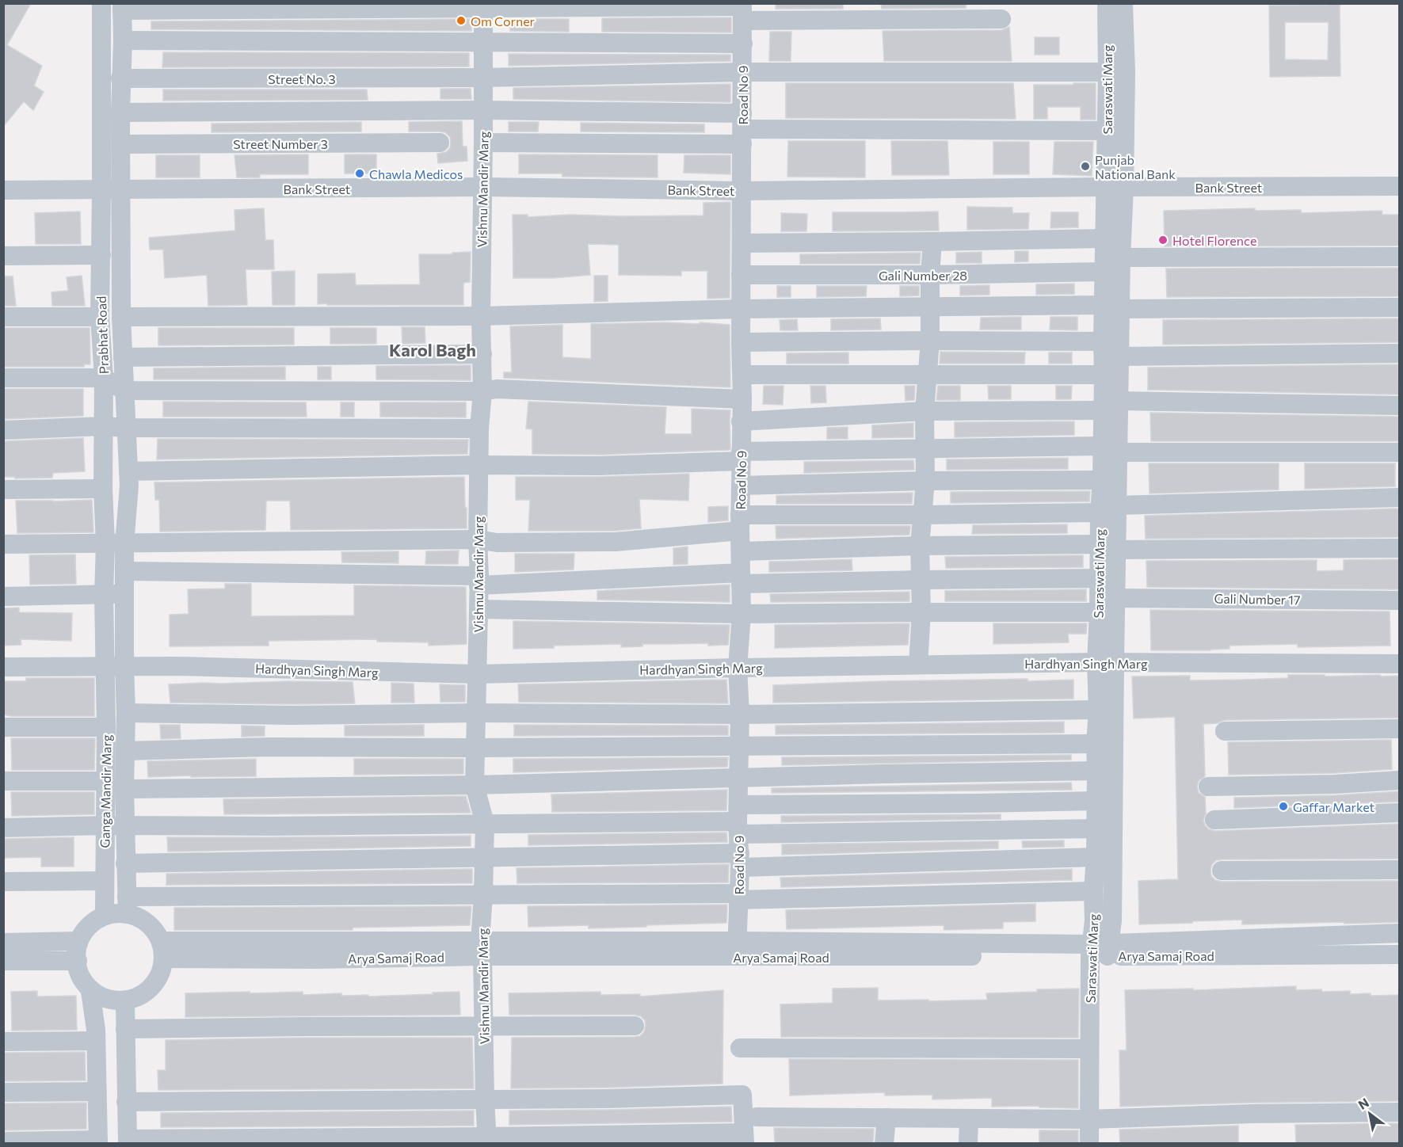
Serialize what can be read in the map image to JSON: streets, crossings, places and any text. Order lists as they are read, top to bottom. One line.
{"streets":{"street":["Street No. 3","Saraswati Marg","Road No 9","Street Number 3","Bank Street","Vishnu Mandir Marg","Gali Number 28","Prabhat Road","Gali Number 17","Hardhyan Singh Marg","Ganga Mandir Marg","Arya Samaj Road"]},"crossings":[["Street No. 3","Saraswati Marg"],["Street No. 3","Road No 9"],["Street No. 3","Vishnu Mandir Marg"],["Street No. 3","Prabhat Road"],["Saraswati Marg","Bank Street"],["Saraswati Marg","Gali Number 28"],["Saraswati Marg","Gali Number 17"],["Saraswati Marg","Hardhyan Singh Marg"],["Saraswati Marg","Arya Samaj Road"],["Road No 9","Bank Street"],["Road No 9","Gali Number 28"],["Road No 9","Hardhyan Singh Marg"],["Road No 9","Arya Samaj Road"],["Street Number 3","Prabhat Road"],["Bank Street","Vishnu Mandir Marg"],["Bank Street","Prabhat Road"],["Vishnu Mandir Marg","Hardhyan Singh Marg"],["Vishnu Mandir Marg","Arya Samaj Road"],["Prabhat Road","Hardhyan Singh Marg"],["Prabhat Road","Ganga Mandir Marg"],["Hardhyan Singh Marg","Ganga Mandir Marg"],["Ganga Mandir Marg","Arya Samaj Road"]],"districts":["Karol Bagh"],"places":["Om Corner","Punjab National Bank","Chawla Medicos","Hotel Florence","Gaffar Market"],"north":"top left"}
